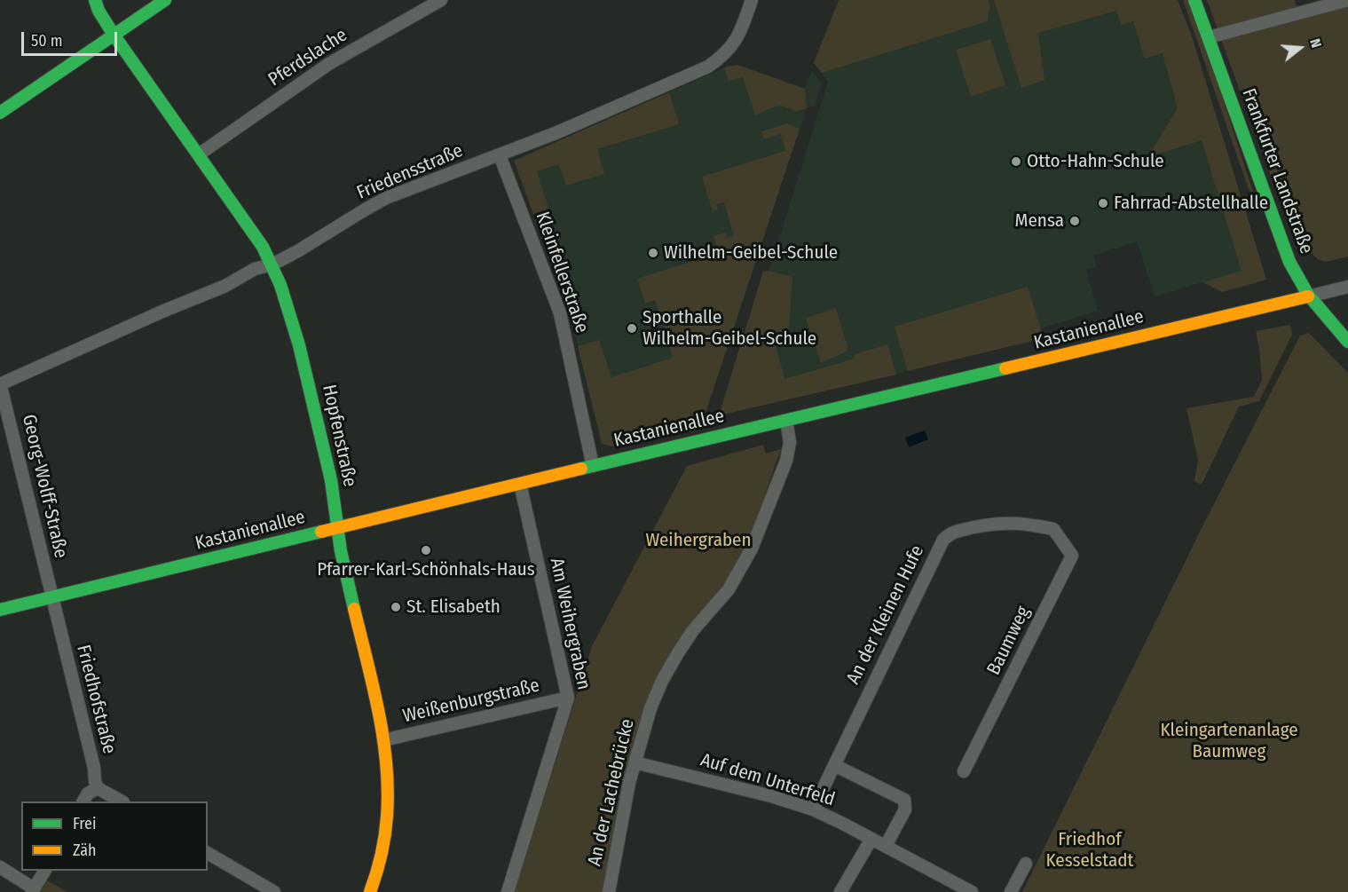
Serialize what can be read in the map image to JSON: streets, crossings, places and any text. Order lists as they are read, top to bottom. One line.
{"streets":{"street":["Pferdslache","Frankfurter Landstraße","Friedensstraße","Kleinfellerstraße","Kastanienallee","Hopfenstraße","Georg-Wolff-Straße","An der Kleinen Hufe","Am Weihergraben","Baumweg","Friedhofstraße","Weißenburgstraße","Auf dem Unterfeld","An der Lachebrücke"]},"crossings":[["Pferdslache","Hopfenstraße"],["Frankfurter Landstraße","Kastanienallee"],["Friedensstraße","Kleinfellerstraße"],["Friedensstraße","Hopfenstraße"],["Friedensstraße","Georg-Wolff-Straße"],["Kleinfellerstraße","Kastanienallee"],["Kastanienallee","Hopfenstraße"],["Kastanienallee","Georg-Wolff-Straße"],["Kastanienallee","Am Weihergraben"],["Kastanienallee","Friedhofstraße"],["Kastanienallee","An der Lachebrücke"],["Hopfenstraße","Weißenburgstraße"],["Georg-Wolff-Straße","Friedhofstraße"],["An der Kleinen Hufe","Baumweg"],["An der Kleinen Hufe","Auf dem Unterfeld"],["Am Weihergraben","Weißenburgstraße"],["Auf dem Unterfeld","An der Lachebrücke"]],"parks":["Weihergraben","Kleingartenanlage Baumweg","Friedhof Kesselstadt"],"places":["Otto-Hahn-Schule","Fahrrad-Abstellhalle","Mensa","Wilhelm-Geibel-Schule","Sporthalle Wilhelm-Geibel-Schule","Pfarrer-Karl-Schönhals-Haus","St. Elisabeth"],"legend":["Frei","Zäh"],"scale_bar":"50 m","north":"right"}
